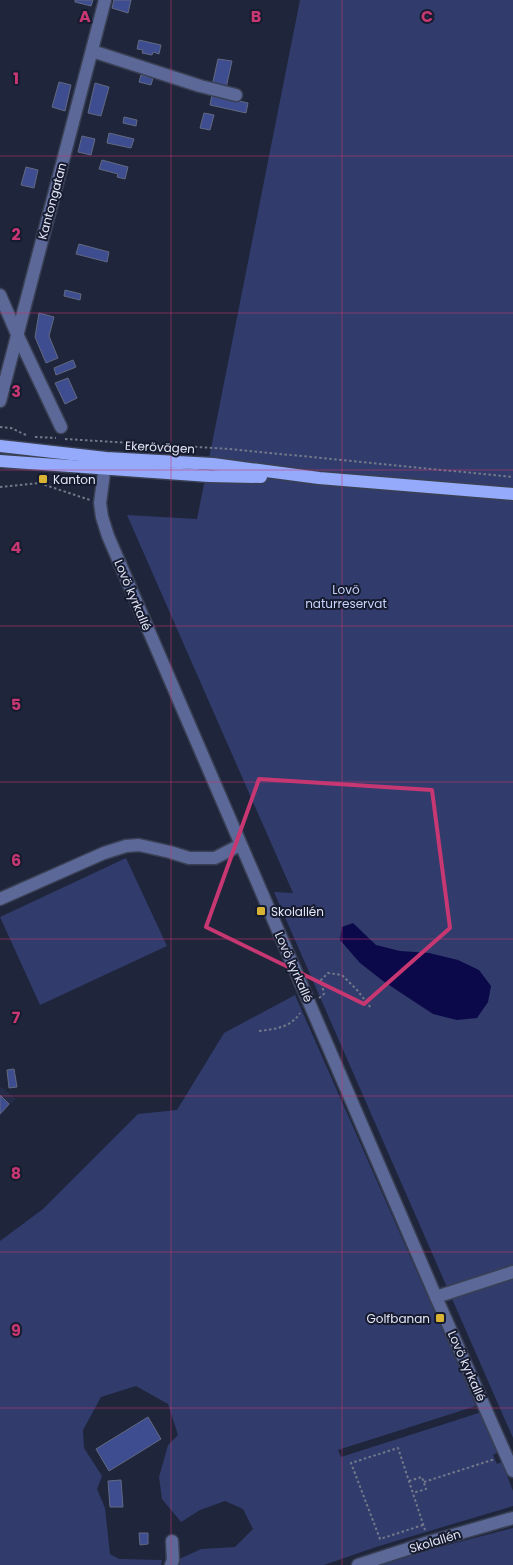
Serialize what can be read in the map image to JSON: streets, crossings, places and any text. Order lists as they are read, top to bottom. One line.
{"streets":{"main road":["Ekerövägen"],"street":["Kantongatan","Lovö kyrkallé","Skolallén"]},"crossings":[["Ekerövägen","Lovö kyrkallé"]],"parks":["Lovö naturreservat"],"places":{"transit":["Kanton","Skolallén","Golfbanan"]},"grid":{"columns":["A","B","C"],"rows":["1","2","3","4","5","6","7","8","9"]}}
